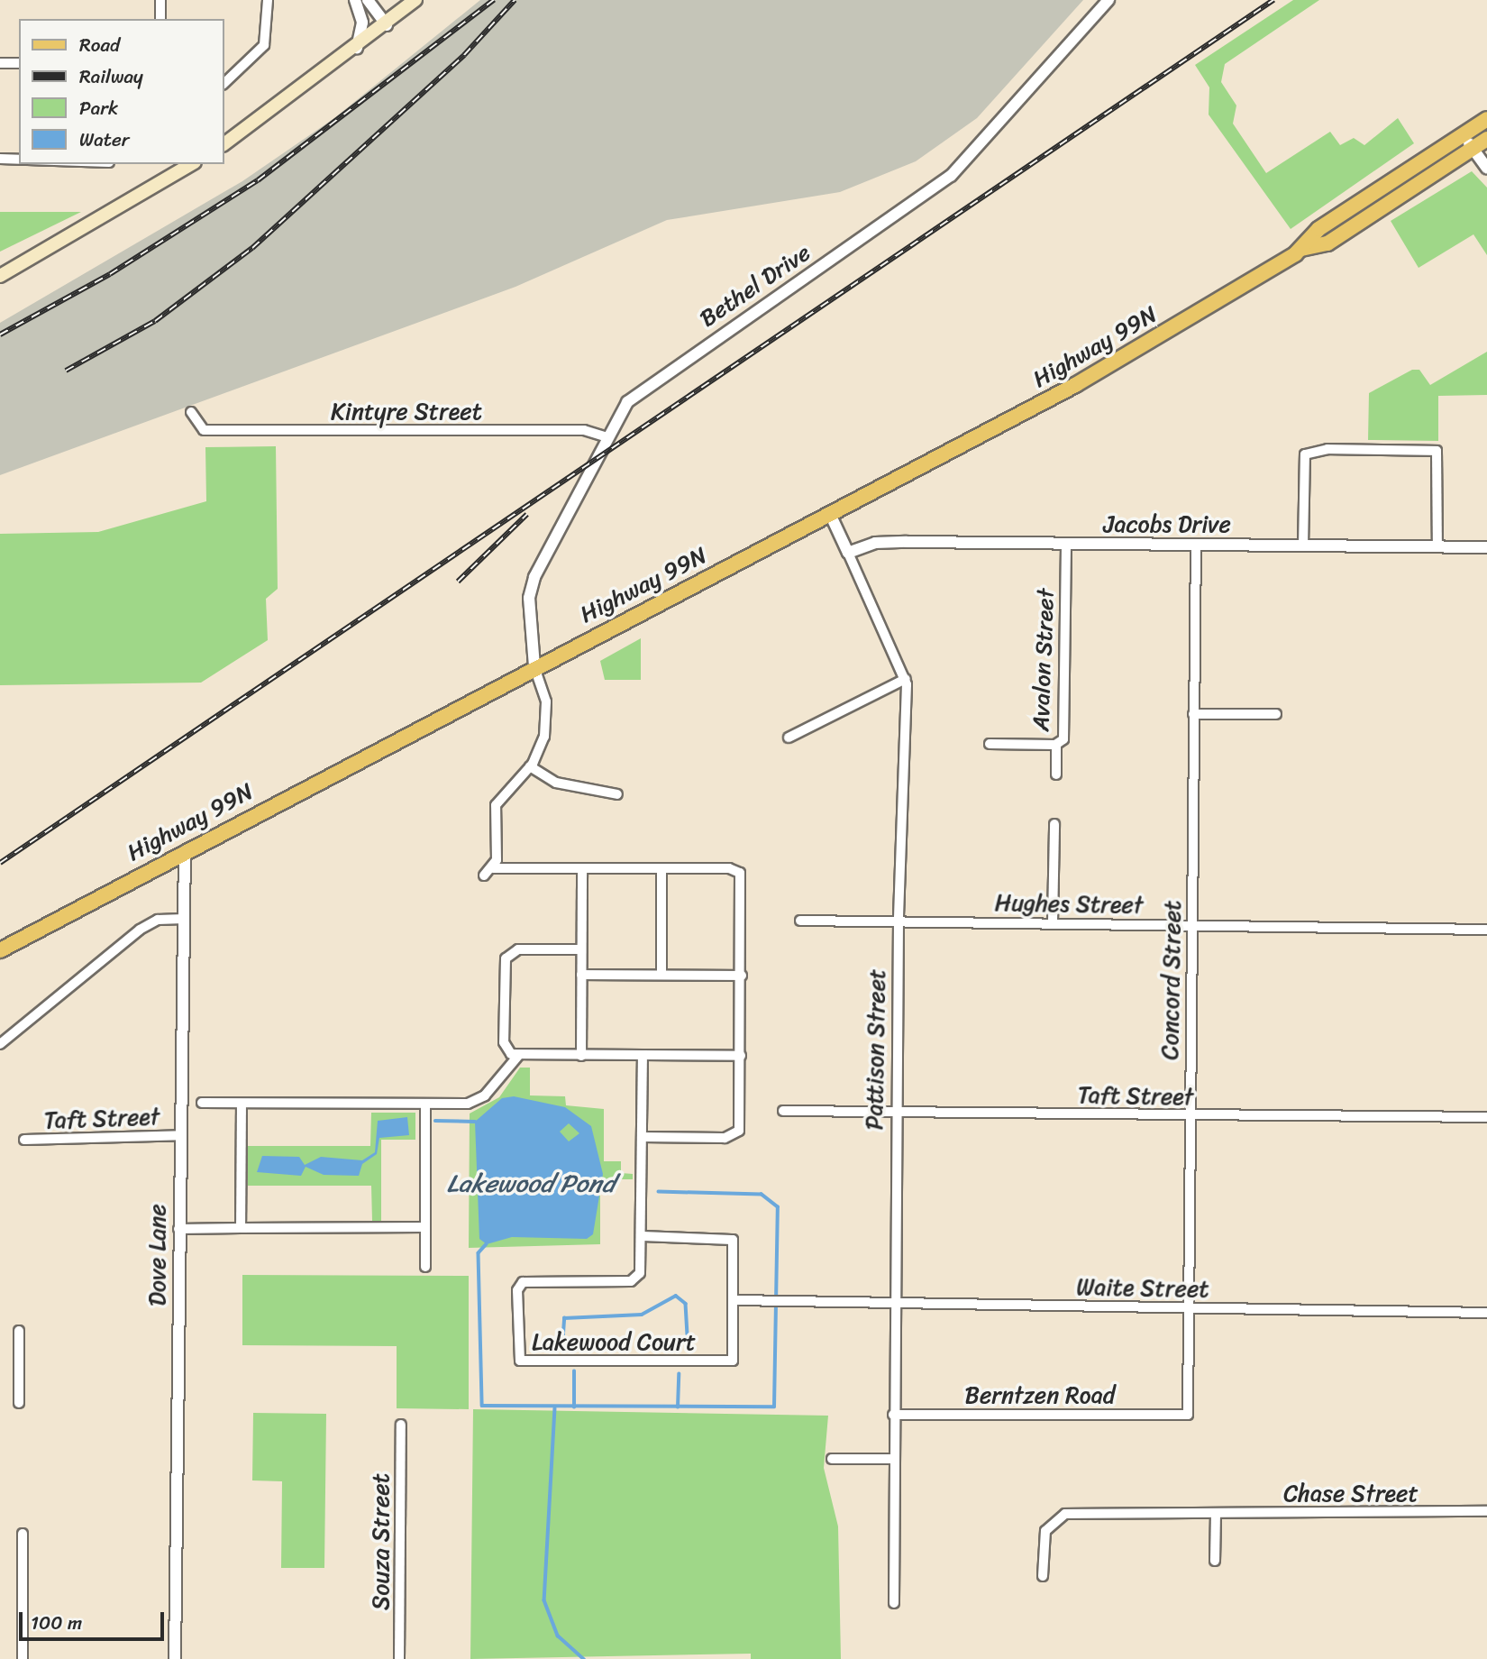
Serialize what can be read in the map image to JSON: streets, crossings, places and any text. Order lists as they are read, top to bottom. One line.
{"streets":{"main road":["Highway 99N"],"street":["Bethel Drive","Kintyre Street","Jacobs Drive","Avalon Street","Hughes Street","Concord Street","Pattison Street","Taft Street","Dove Lane","Waite Street","Lakewood Court","Berntzen Road","Chase Street","Souza Street"]},"crossings":[["Bethel Drive","Highway 99N"],["Bethel Drive","Kintyre Street"],["Highway 99N","Pattison Street"],["Highway 99N","Dove Lane"],["Jacobs Drive","Avalon Street"],["Jacobs Drive","Concord Street"],["Jacobs Drive","Pattison Street"],["Hughes Street","Concord Street"],["Hughes Street","Pattison Street"],["Concord Street","Taft Street"],["Concord Street","Waite Street"],["Concord Street","Berntzen Road"],["Pattison Street","Taft Street"],["Pattison Street","Waite Street"],["Pattison Street","Berntzen Road"],["Taft Street","Dove Lane"],["Waite Street","Lakewood Court"]],"water":["Lakewood Pond"],"legend":["Road","Railway","Park","Water"],"scale_bar":"100 m"}
